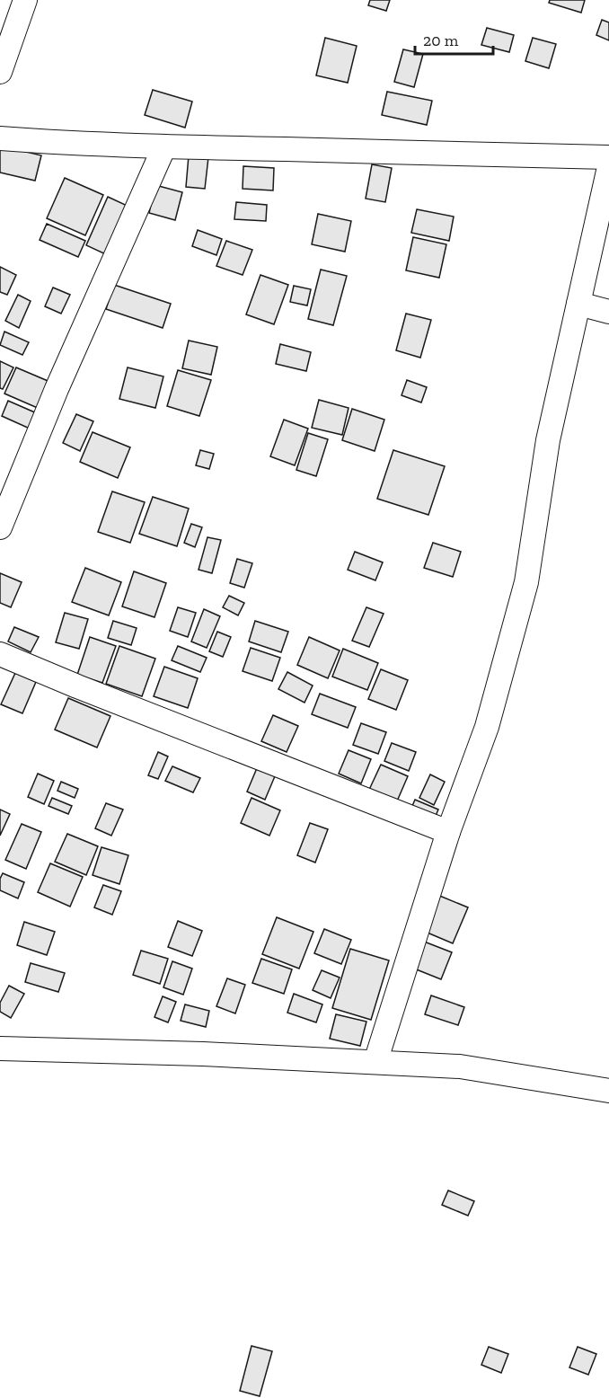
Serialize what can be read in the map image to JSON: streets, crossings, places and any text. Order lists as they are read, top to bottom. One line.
{"scale_bar":"20 m"}
